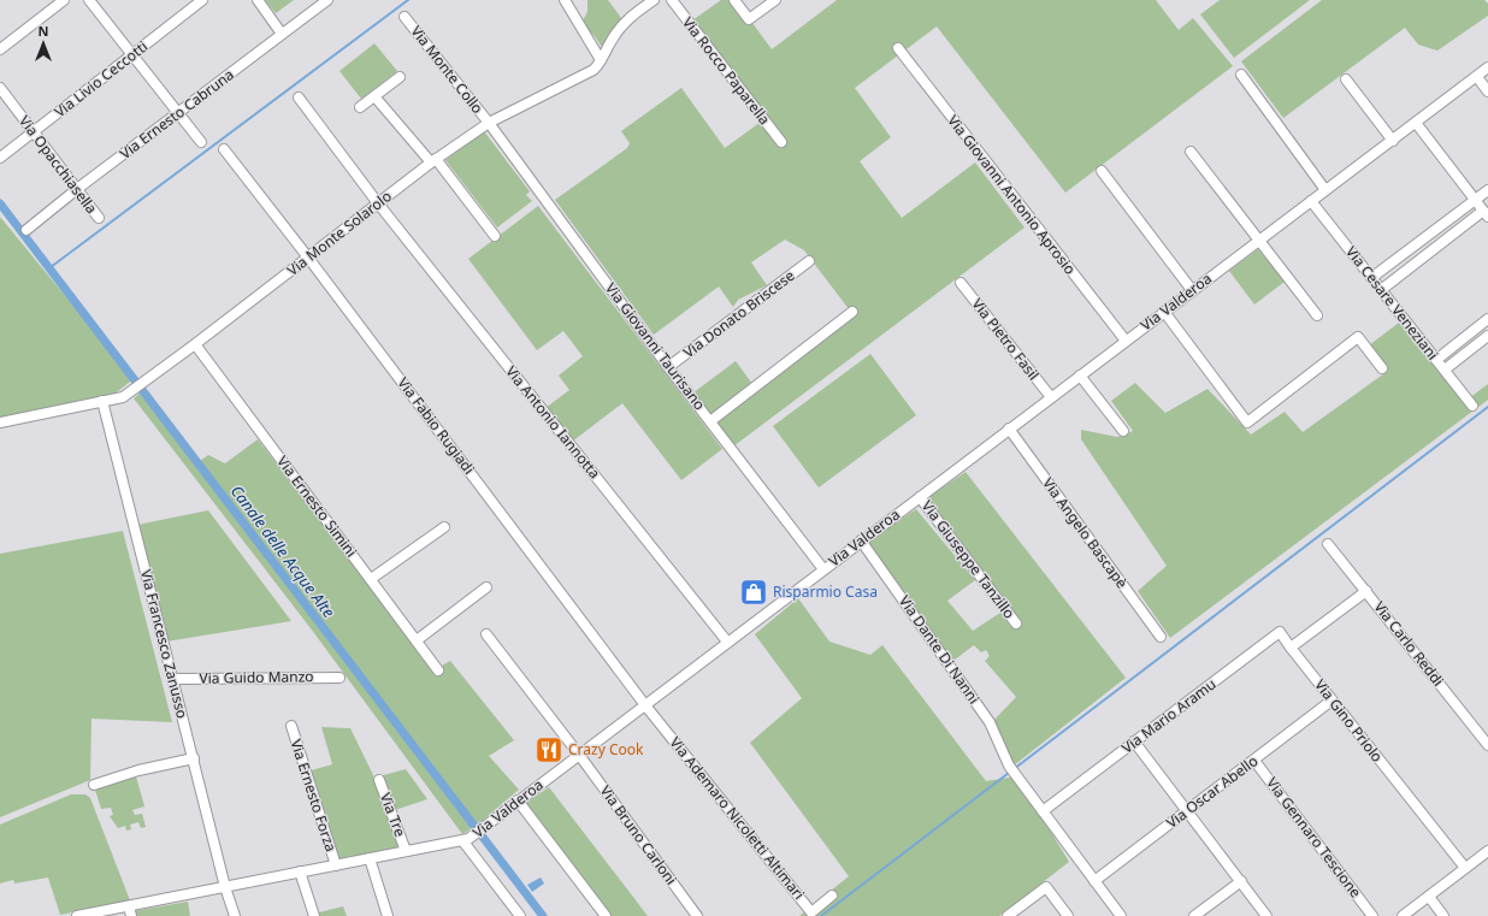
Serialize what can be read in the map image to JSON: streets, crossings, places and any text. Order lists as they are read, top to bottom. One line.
{"streets":{"street":["Via Monte Collo","Via Rocco Paparella","Via Livio Ceccotti","Via Ernesto Cabruna","Via Opacchiasella","Via Giovanni Antonio Aprosio","Via Monte Solarolo","Via Valderoa","Via Cesare Veneziani","Via Donato Briscese","Via Pietro Fasil","Via Giovanni Taurisano","Via Antonio Iannotta","Via Fabio Rugiadi","Via Ernesto Simini","Via Angelo Bascapè","Via Giuseppe Tanzillo","Via Francesco Zanusso","Via Carlo Reddi","Via Dante Di Nanni","Via Guido Manzo","Via Mario Aramu","Via Gino Priolo","Via Oscar Abello","Via Ernesto Forza","Via Tre","Via Ademaro Nicoletti Altimari","Via Bruno Carloni","Via Gennaro Tescione"]},"crossings":[["Via Monte Collo","Via Monte Solarolo"],["Via Monte Collo","Via Giovanni Taurisano"],["Via Livio Ceccotti","Via Opacchiasella"],["Via Ernesto Cabruna","Via Opacchiasella"],["Via Giovanni Antonio Aprosio","Via Valderoa"],["Via Monte Solarolo","Via Giovanni Taurisano"],["Via Monte Solarolo","Via Antonio Iannotta"],["Via Monte Solarolo","Via Fabio Rugiadi"],["Via Monte Solarolo","Via Ernesto Simini"],["Via Monte Solarolo","Via Francesco Zanusso"],["Via Valderoa","Via Cesare Veneziani"],["Via Valderoa","Via Pietro Fasil"],["Via Valderoa","Via Giovanni Taurisano"],["Via Valderoa","Via Antonio Iannotta"],["Via Valderoa","Via Fabio Rugiadi"],["Via Valderoa","Via Angelo Bascapè"],["Via Valderoa","Via Giuseppe Tanzillo"],["Via Valderoa","Via Francesco Zanusso"],["Via Valderoa","Via Dante Di Nanni"],["Via Valderoa","Via Ernesto Forza"],["Via Valderoa","Via Tre"],["Via Valderoa","Via Ademaro Nicoletti Altimari"],["Via Valderoa","Via Bruno Carloni"],["Via Donato Briscese","Via Giovanni Taurisano"],["Via Fabio Rugiadi","Via Ademaro Nicoletti Altimari"],["Via Francesco Zanusso","Via Guido Manzo"],["Via Dante Di Nanni","Via Mario Aramu"],["Via Dante Di Nanni","Via Oscar Abello"],["Via Mario Aramu","Via Gino Priolo"],["Via Gino Priolo","Via Oscar Abello"],["Via Oscar Abello","Via Gennaro Tescione"]],"water":["Canale delle Acque Alte"],"places":{"shop":["Risparmio Casa"],"restaurant":["Crazy Cook"]},"north":"top"}
